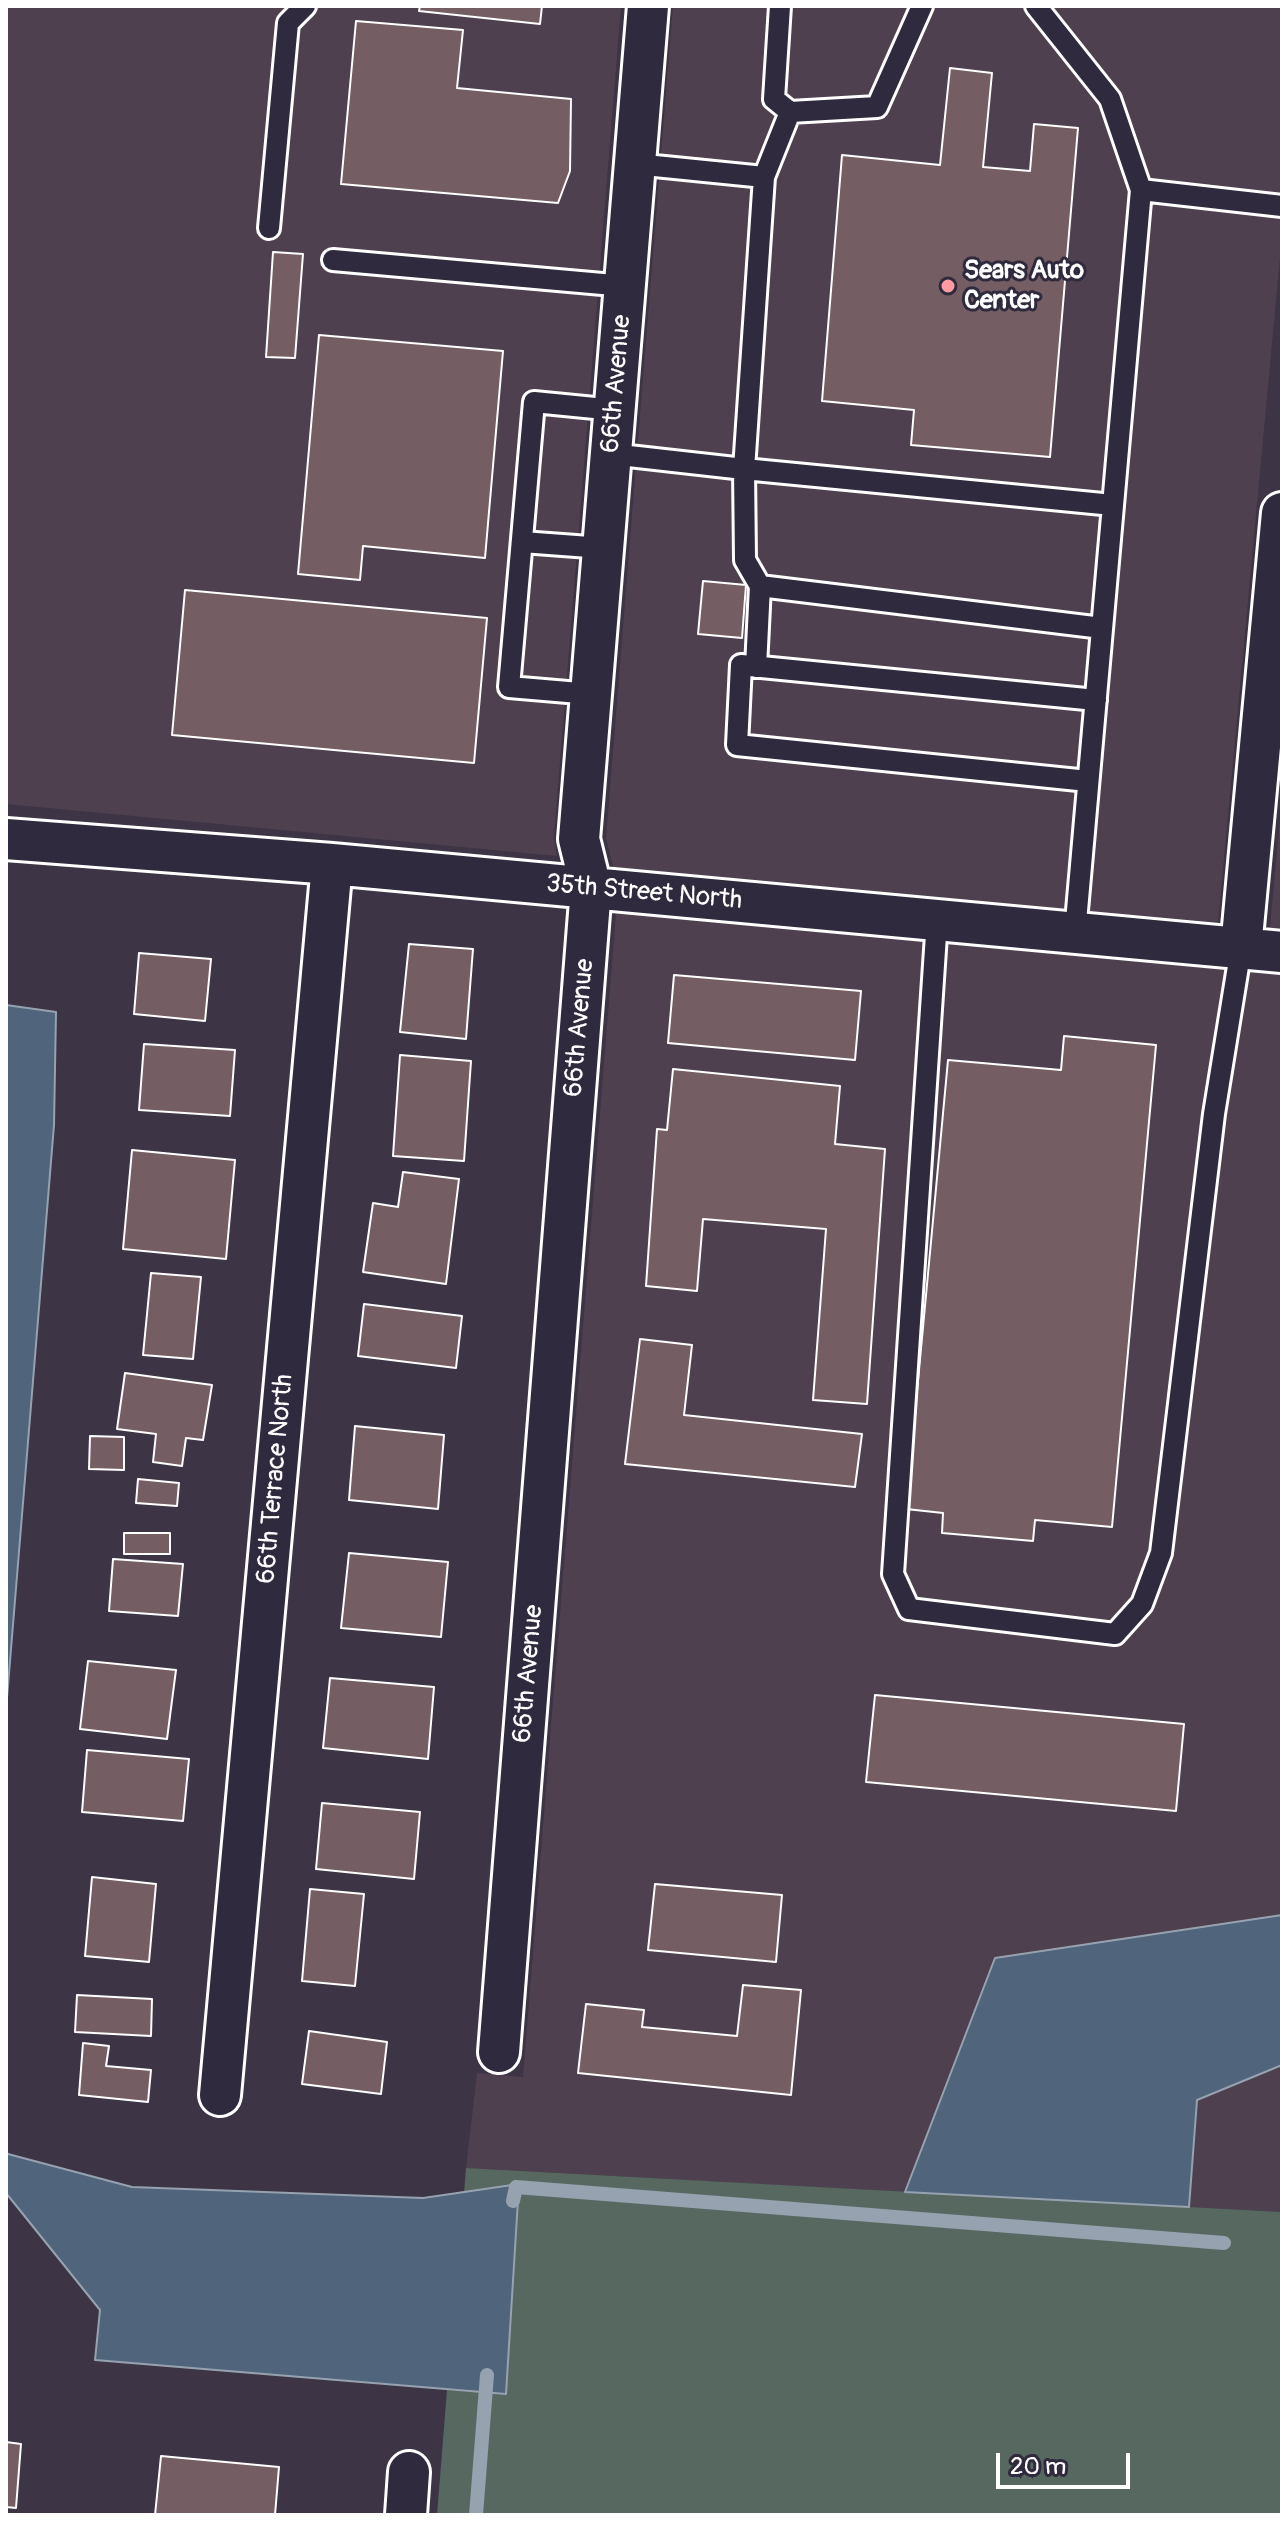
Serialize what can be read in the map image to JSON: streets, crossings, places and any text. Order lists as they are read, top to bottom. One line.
{"streets":{"street":["66th Avenue","35th Street North","66th Terrace North"]},"crossings":[["66th Avenue","35th Street North"],["35th Street North","66th Terrace North"]],"places":["Sears Auto Center"],"scale_bar":"20 m"}
